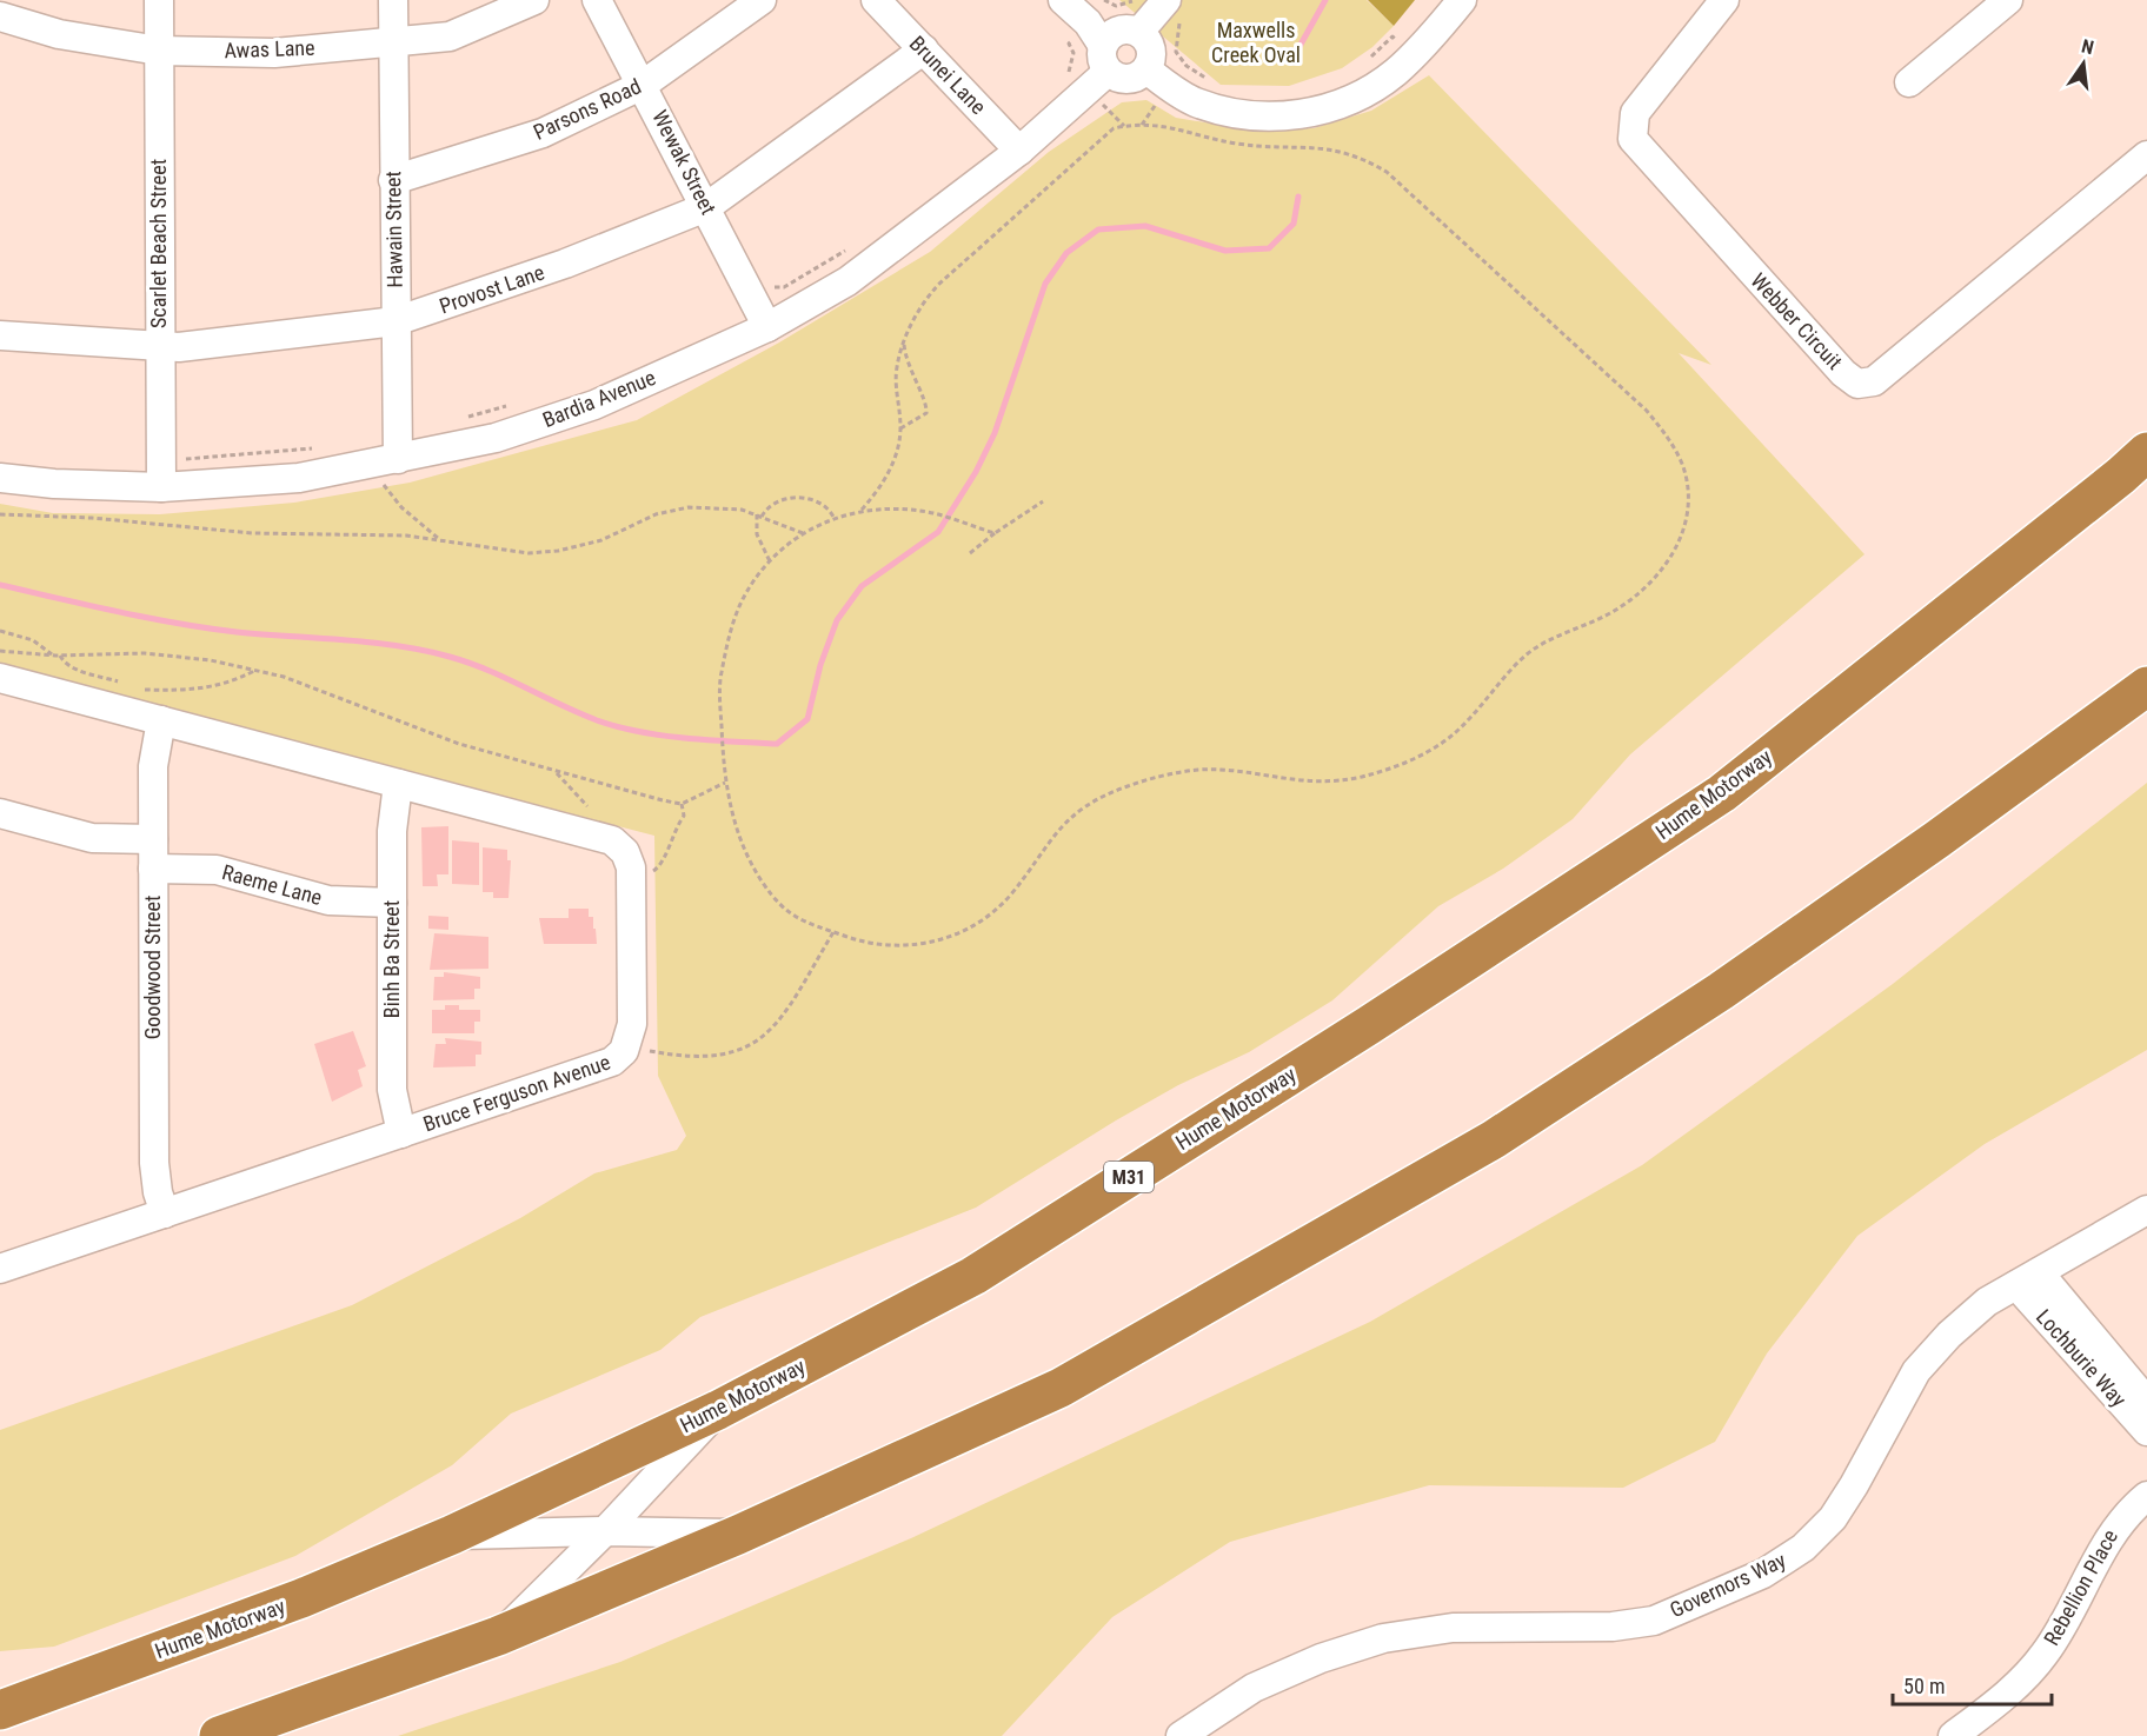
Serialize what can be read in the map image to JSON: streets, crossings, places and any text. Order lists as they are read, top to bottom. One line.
{"streets":{"highway":["Hume Motorway","M31"],"street":["Awas Lane","Brunei Lane","Parsons Road","Wewak Street","Hawain Street","Scarlet Beach Street","Provost Lane","Webber Circuit","Bardia Avenue","Raeme Lane","Binh Ba Street","Goodwood Street","Bruce Ferguson Avenue","Lochburie Way","Governors Way","Rebellion Place"]},"crossings":[["Awas Lane","Hawain Street"],["Awas Lane","Scarlet Beach Street"],["Brunei Lane","Provost Lane"],["Brunei Lane","Bardia Avenue"],["Parsons Road","Wewak Street"],["Parsons Road","Hawain Street"],["Wewak Street","Provost Lane"],["Wewak Street","Bardia Avenue"],["Hawain Street","Provost Lane"],["Hawain Street","Bardia Avenue"],["Scarlet Beach Street","Provost Lane"],["Scarlet Beach Street","Bardia Avenue"],["Raeme Lane","Binh Ba Street"],["Raeme Lane","Goodwood Street"],["Binh Ba Street","Bruce Ferguson Avenue"],["Goodwood Street","Bruce Ferguson Avenue"],["Lochburie Way","Governors Way"]],"parks":["Maxwells Creek Oval"],"scale_bar":"50 m","north":"top"}
